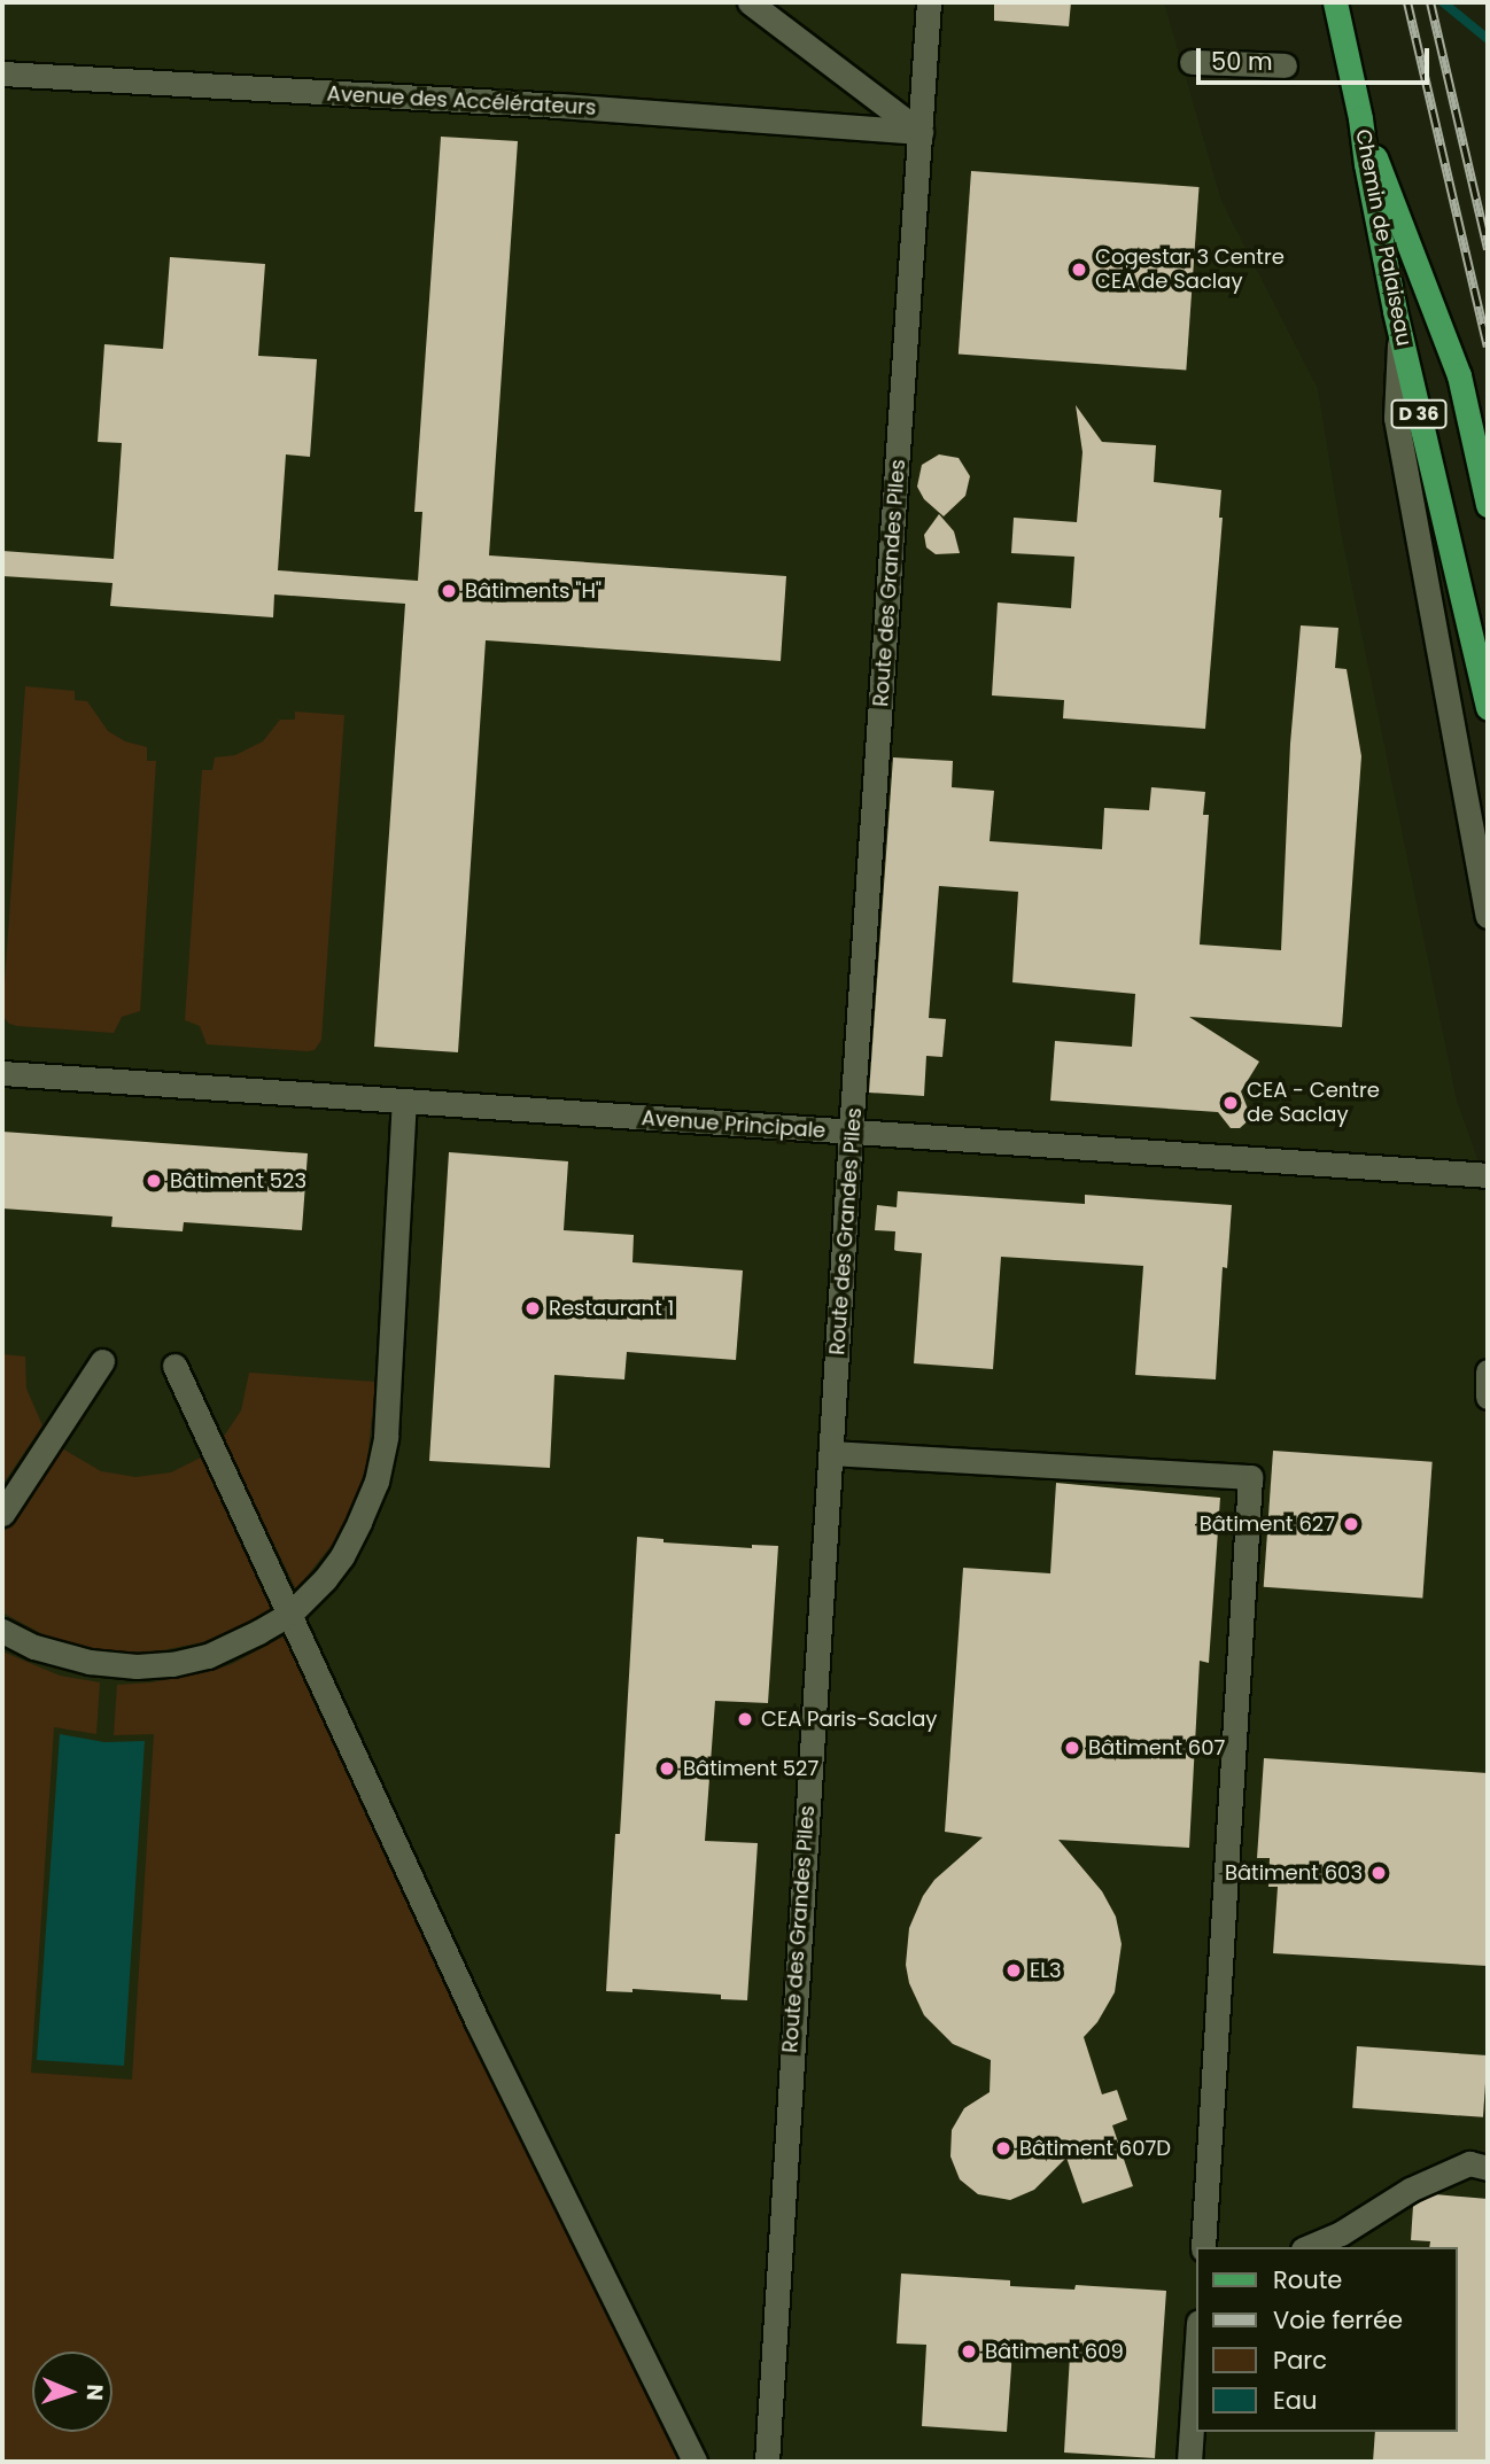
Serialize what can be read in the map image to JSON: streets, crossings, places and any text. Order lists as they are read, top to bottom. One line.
{"streets":{"main road":["Chemin de Palaiseau","D 36"],"lane":["Avenue des Accélérateurs","Route des Grandes Piles","Avenue Principale"]},"crossings":[["Avenue des Accélérateurs","Route des Grandes Piles"],["Chemin de Palaiseau","D 36"],["Route des Grandes Piles","Avenue Principale"]],"places":["Cogestar 3 Centre CEA de Saclay","Bâtiments \"H\"","CEA - Centre de Saclay","Bâtiment 523","Restaurant 1","Bâtiment 627","CEA Paris-Saclay","Bâtiment 607","Bâtiment 527","Bâtiment 603","EL3","Bâtiment 607D","Bâtiment 609"],"legend":["Route","Voie ferrée","Parc","Eau"],"scale_bar":"50 m","north":"right"}
